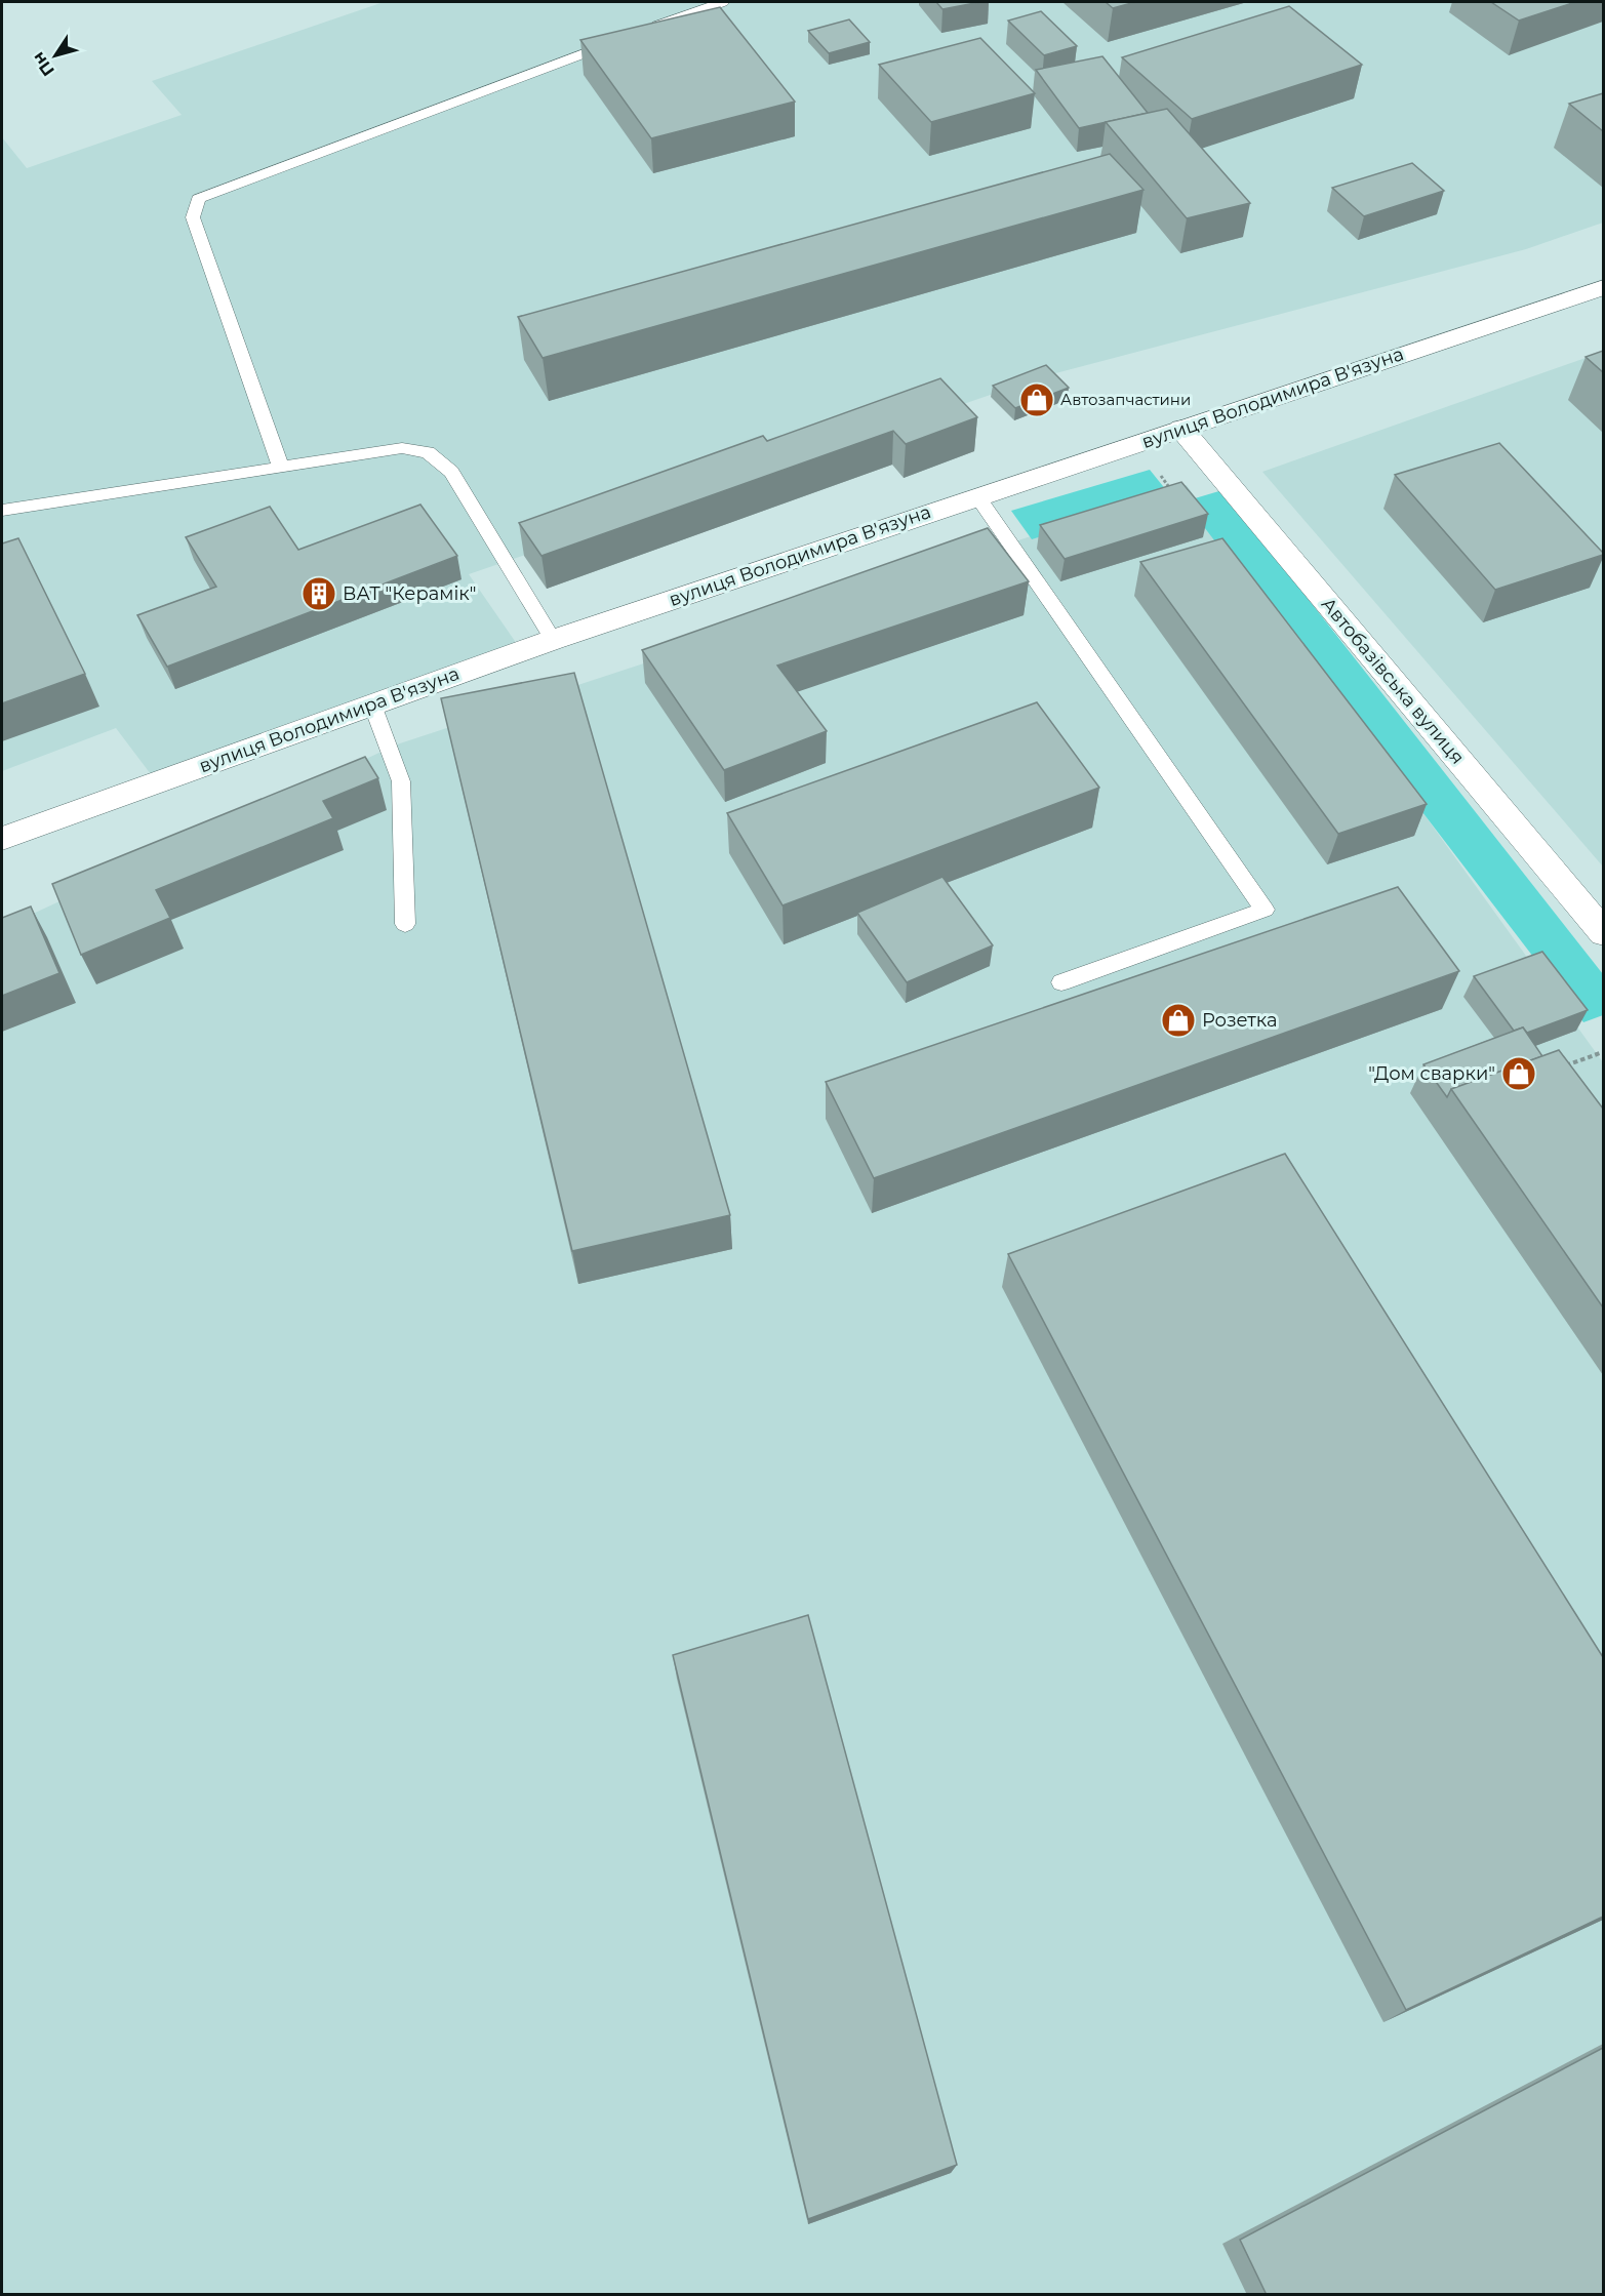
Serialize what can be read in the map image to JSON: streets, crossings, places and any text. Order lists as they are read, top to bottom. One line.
{"streets":{"main road":["вулиця Володимира В'язуна","Автобазівська вулиця"]},"crossings":[["вулиця Володимира В'язуна","Автобазівська вулиця"]],"places":{"shop":["Автозапчастини","Розетка","\"Дом сварки\""],"building":["ВАТ \"Керамік\""]},"north":"bottom left"}
